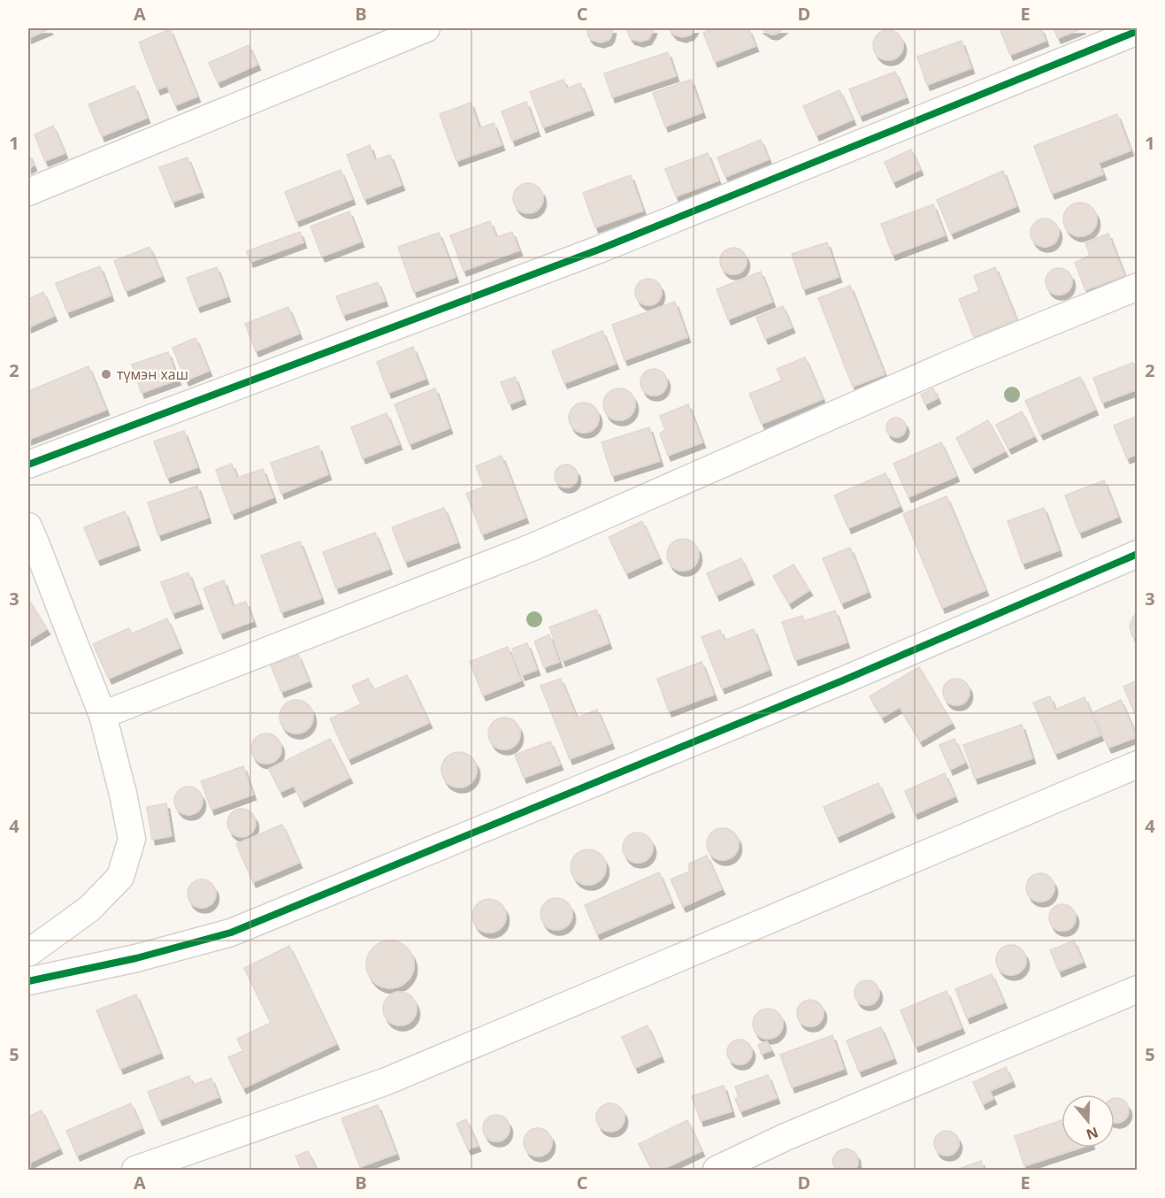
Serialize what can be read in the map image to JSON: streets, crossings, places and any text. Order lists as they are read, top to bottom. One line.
{"places":["түмэн хаш"],"north":"bottom","grid":{"columns":["A","B","C","D","E"],"rows":["1","2","3","4","5"]}}
